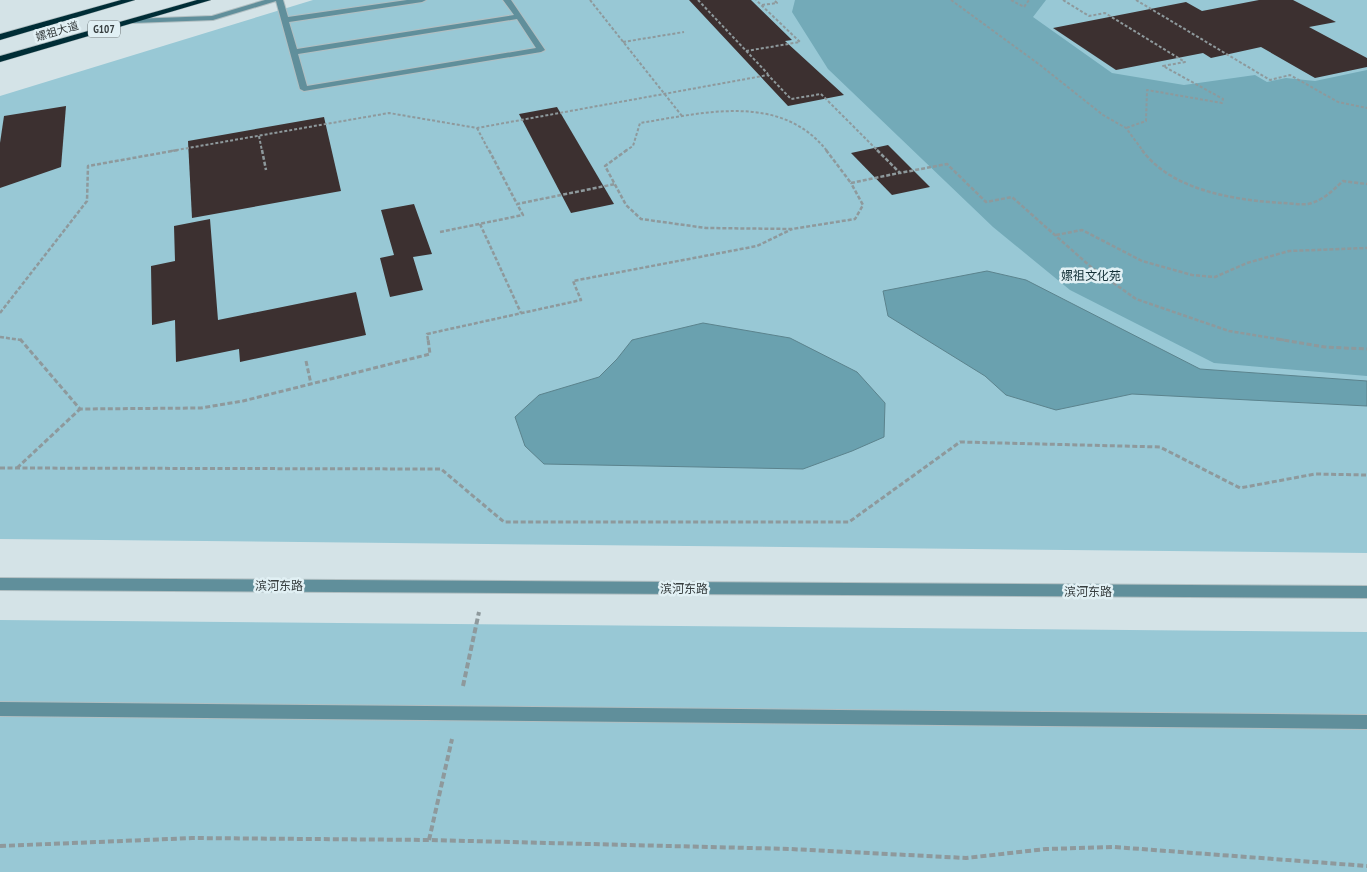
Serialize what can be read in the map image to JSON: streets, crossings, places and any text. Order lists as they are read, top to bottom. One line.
{"streets":{"highway":["G107","嫘祖大道"],"street":["滨河东路"]},"parks":["嫘祖文化苑"]}
